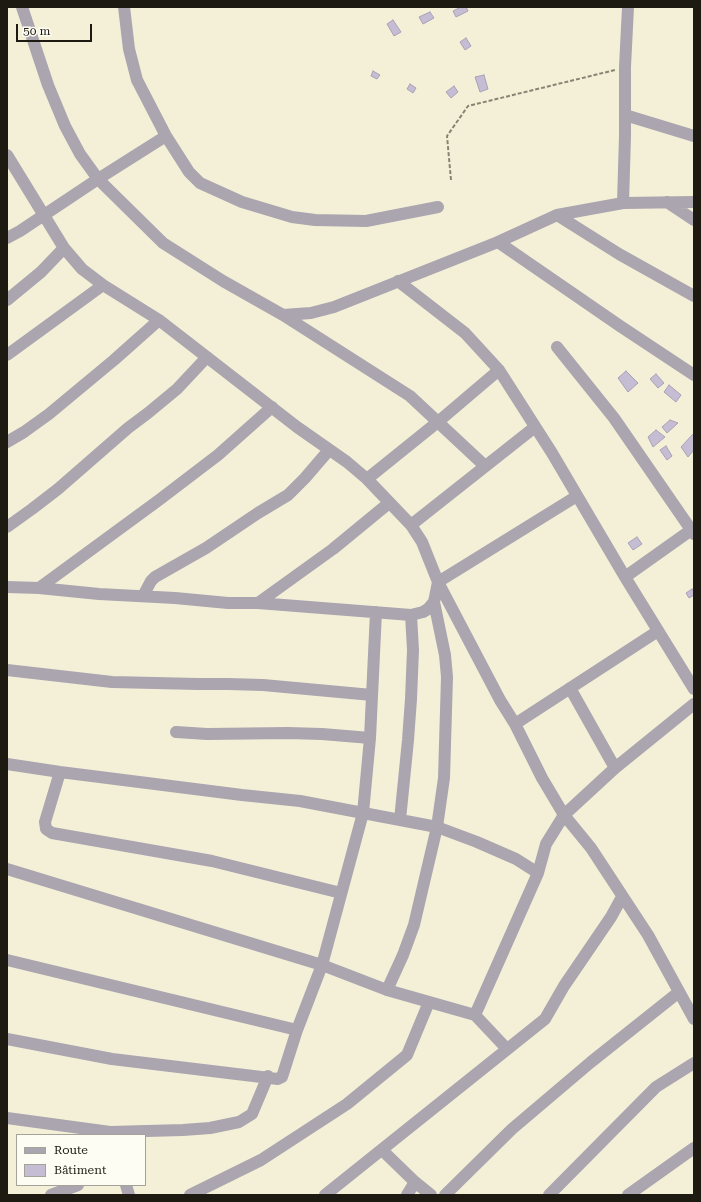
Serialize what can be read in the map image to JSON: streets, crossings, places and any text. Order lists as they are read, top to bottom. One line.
{"legend":["Route","Bâtiment"],"scale_bar":"50 m"}
